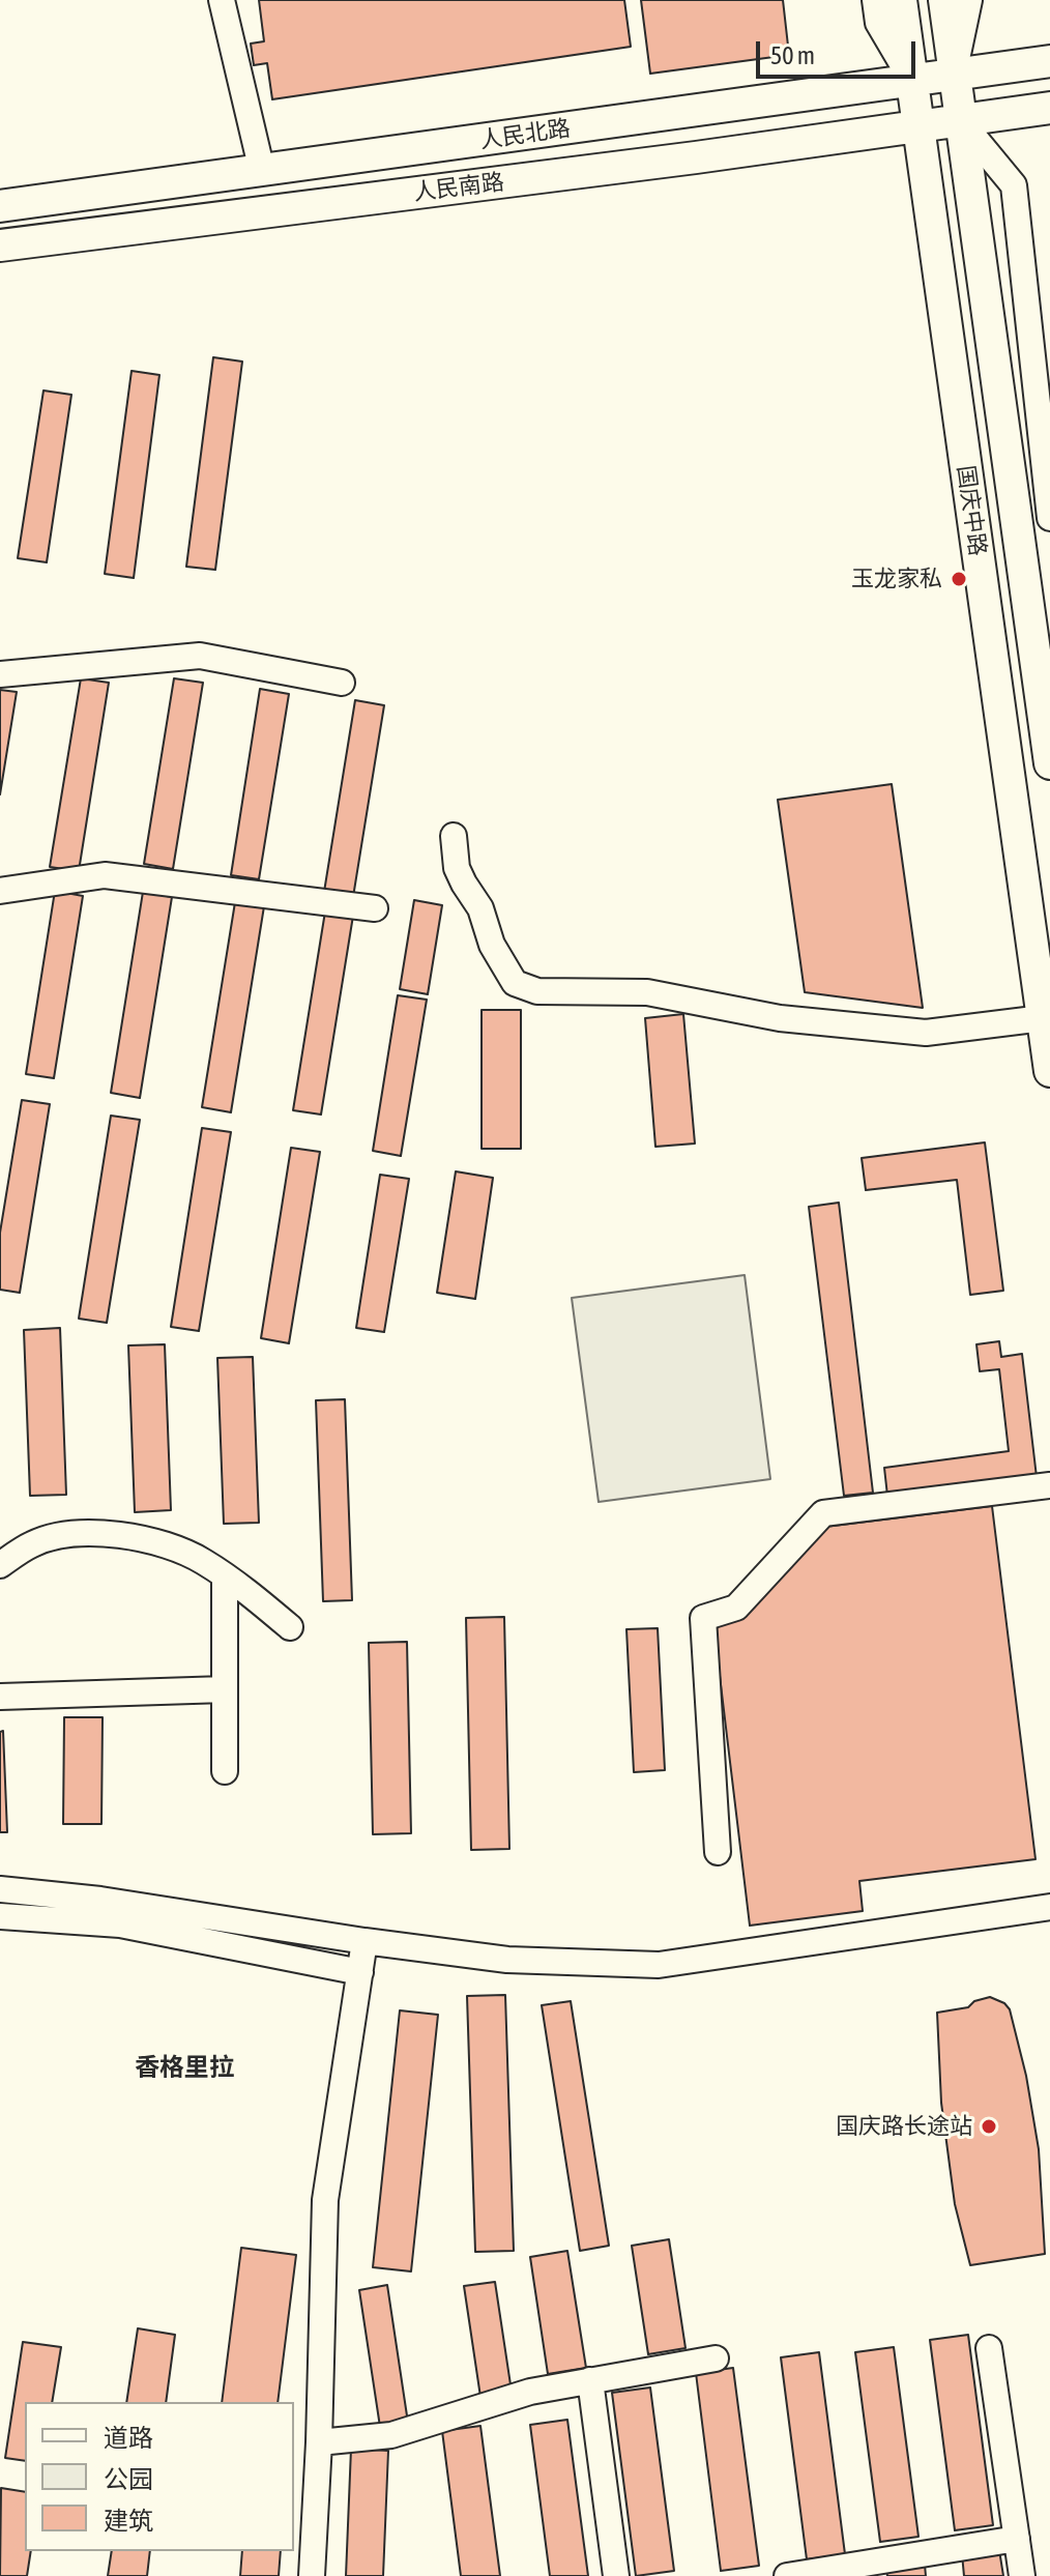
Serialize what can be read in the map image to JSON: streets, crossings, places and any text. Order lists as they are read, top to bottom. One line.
{"streets":{"main road":["人民北路","人民南路","国庆中路"]},"crossings":[["人民北路","国庆中路"],["人民南路","国庆中路"]],"districts":["香格里拉"],"places":["玉龙家私","国庆路长途站"],"legend":["道路","公园","建筑"],"scale_bar":"50 m"}
